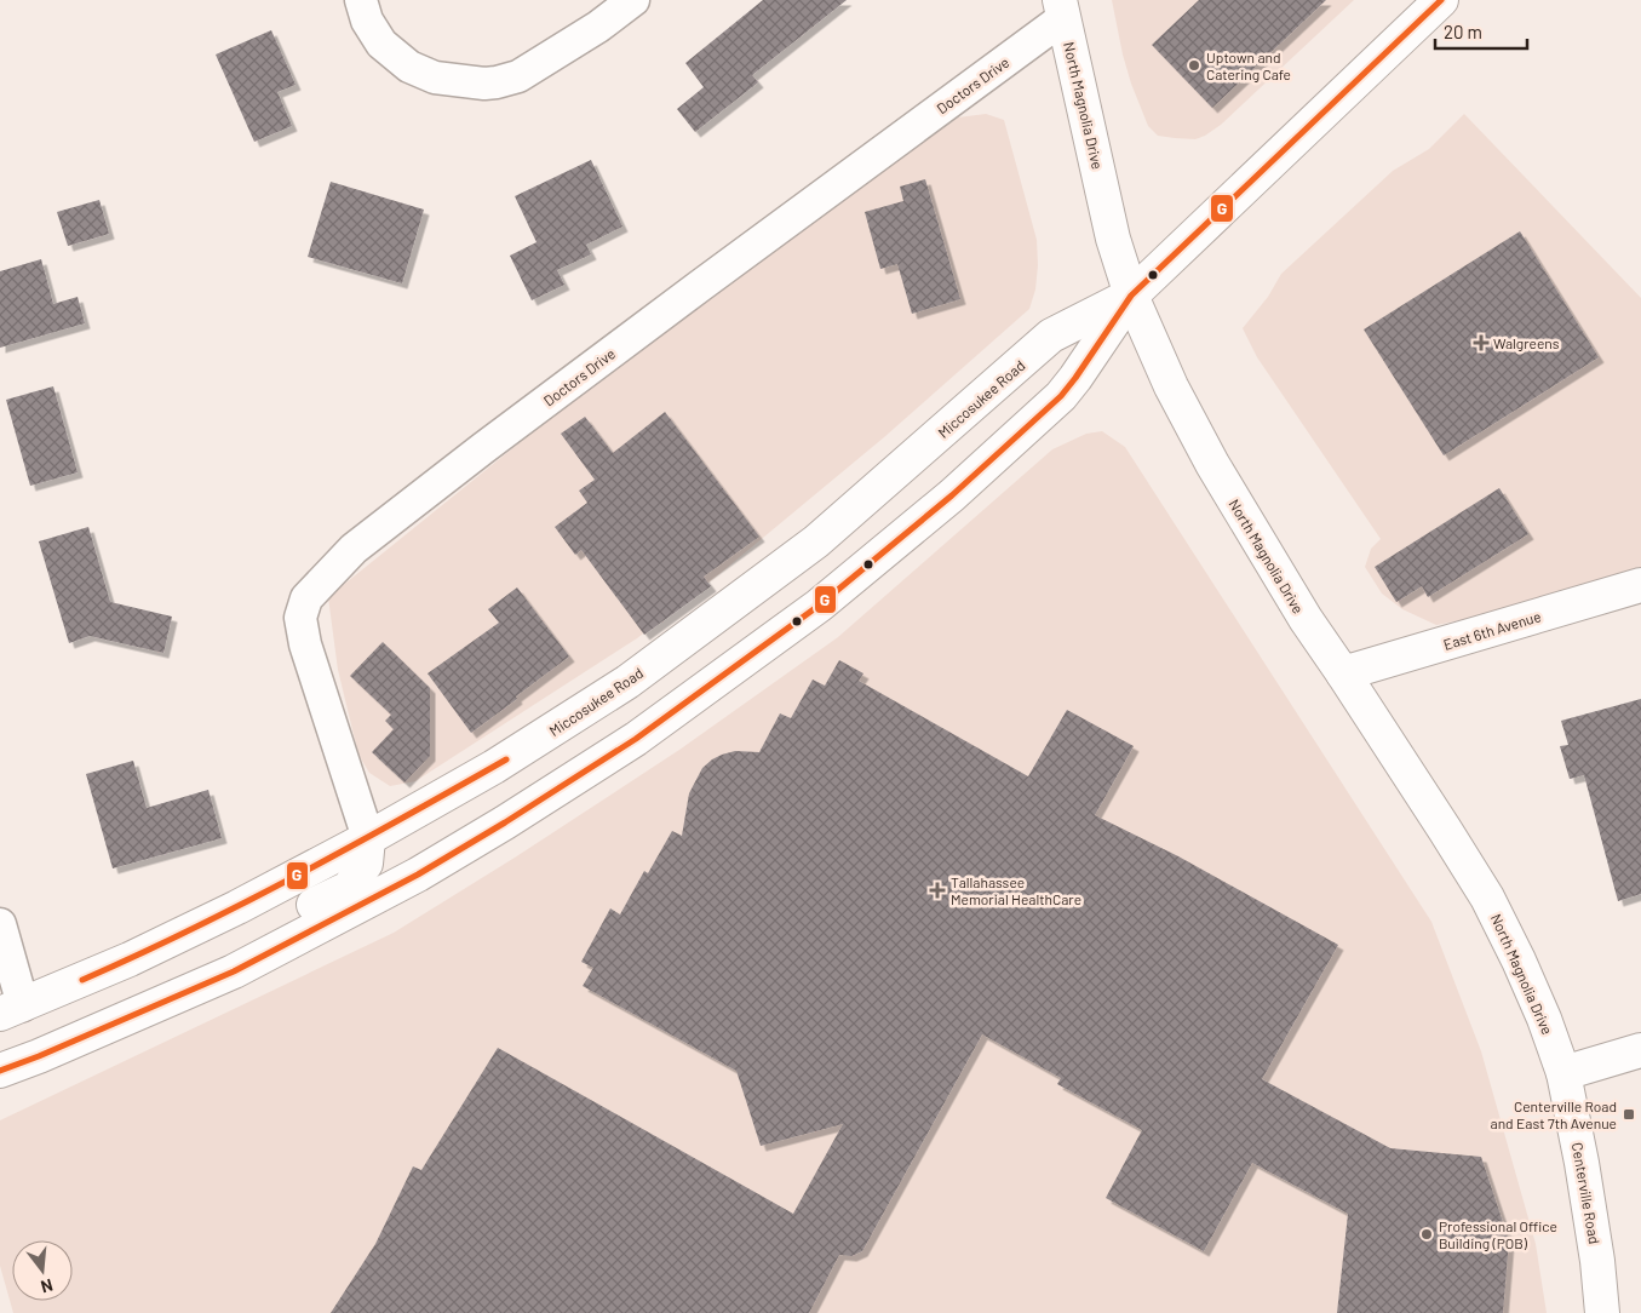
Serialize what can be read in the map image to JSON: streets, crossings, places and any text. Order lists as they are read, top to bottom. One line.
{"streets":{"street":["Doctors Drive","North Magnolia Drive","Miccosukee Road","East 6th Avenue","Centerville Road"]},"crossings":[["Doctors Drive","North Magnolia Drive"],["Doctors Drive","Miccosukee Road"],["North Magnolia Drive","Miccosukee Road"],["North Magnolia Drive","East 6th Avenue"],["North Magnolia Drive","Centerville Road"]],"places":{"other":["Uptown and Catering Cafe","Professional Office Building (POB)"],"health":["Walgreens","Tallahassee Memorial HealthCare"],"transit":["Centerville Road and East 7th Avenue"]},"lines":["transit line G"],"scale_bar":"20 m","north":"bottom"}
